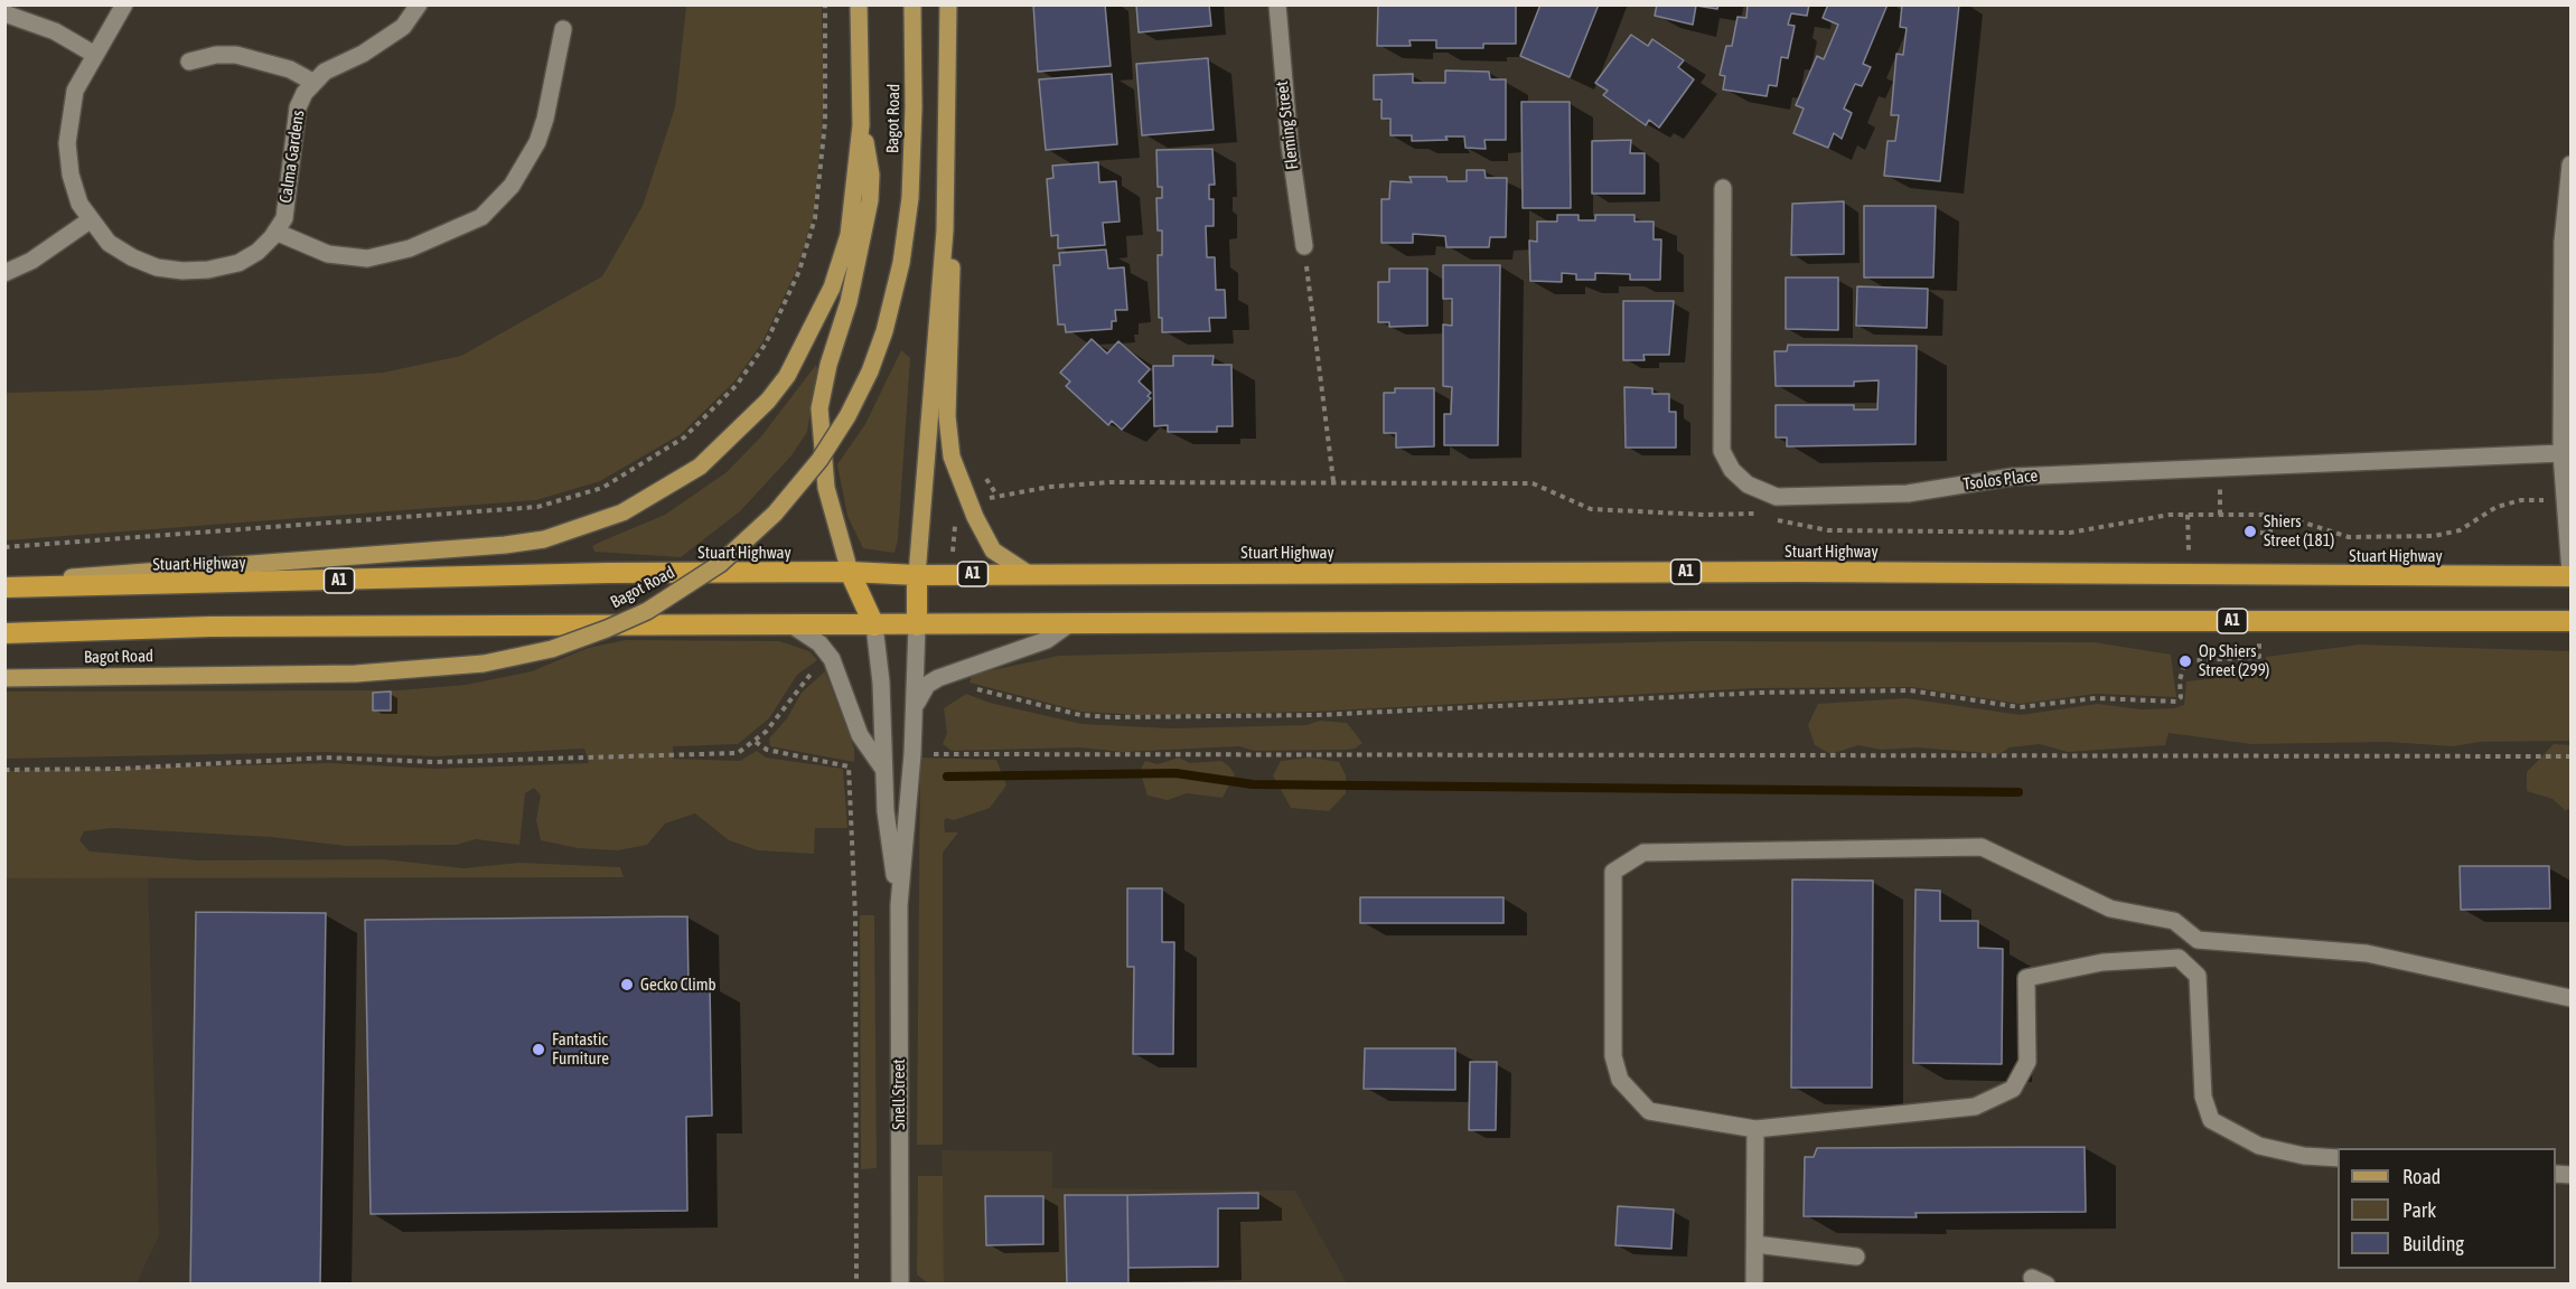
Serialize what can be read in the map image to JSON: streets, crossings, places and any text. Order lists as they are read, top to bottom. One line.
{"streets":{"highway":["Stuart Highway","A1"],"main road":["Bagot Road"],"street":["Fleming Street","Calma Gardens","Tsolos Place","Snell Street"]},"crossings":[["Bagot Road","Stuart Highway"],["A1","Snell Street"]],"places":["Shiers Street (181)","Op Shiers Street (299)","Gecko Climb","Fantastic Furniture"],"legend":["Road","Park","Building"]}
